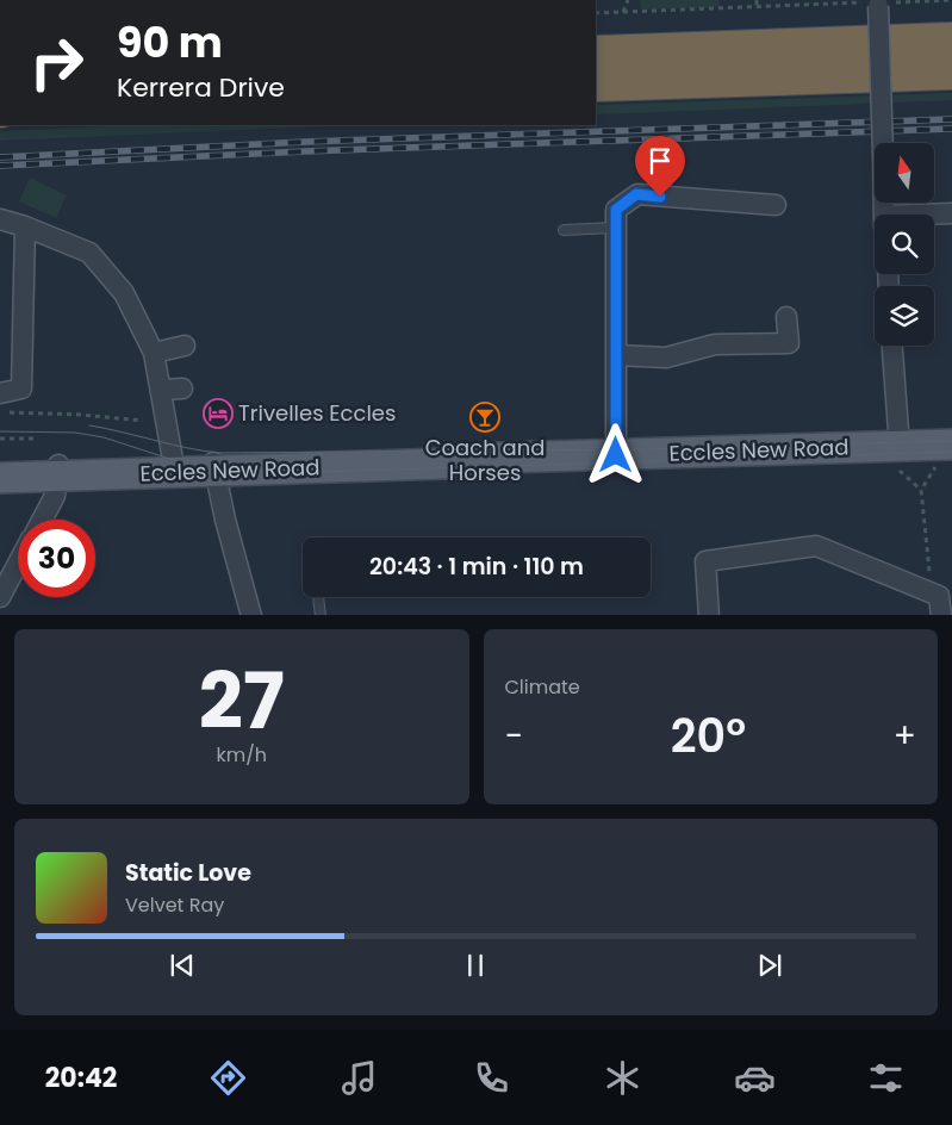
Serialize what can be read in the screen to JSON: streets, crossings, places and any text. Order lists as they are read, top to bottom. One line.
{"streets":{"main road":["Eccles New Road"]},"places":{"hotel":["Trivelles Eccles"],"bar":["Coach and Horses"]},"north":"top","page":{"turn":["90 m","Kerrera Drive"],"limit":"30","trip":"20:43 · 1 min · 110 m","tile":[["27","km/h"],"Climate"],"heat":["−","20°","+"],"song":["Static Love","Velvet Ray"],"tabs":"20:42"}}
